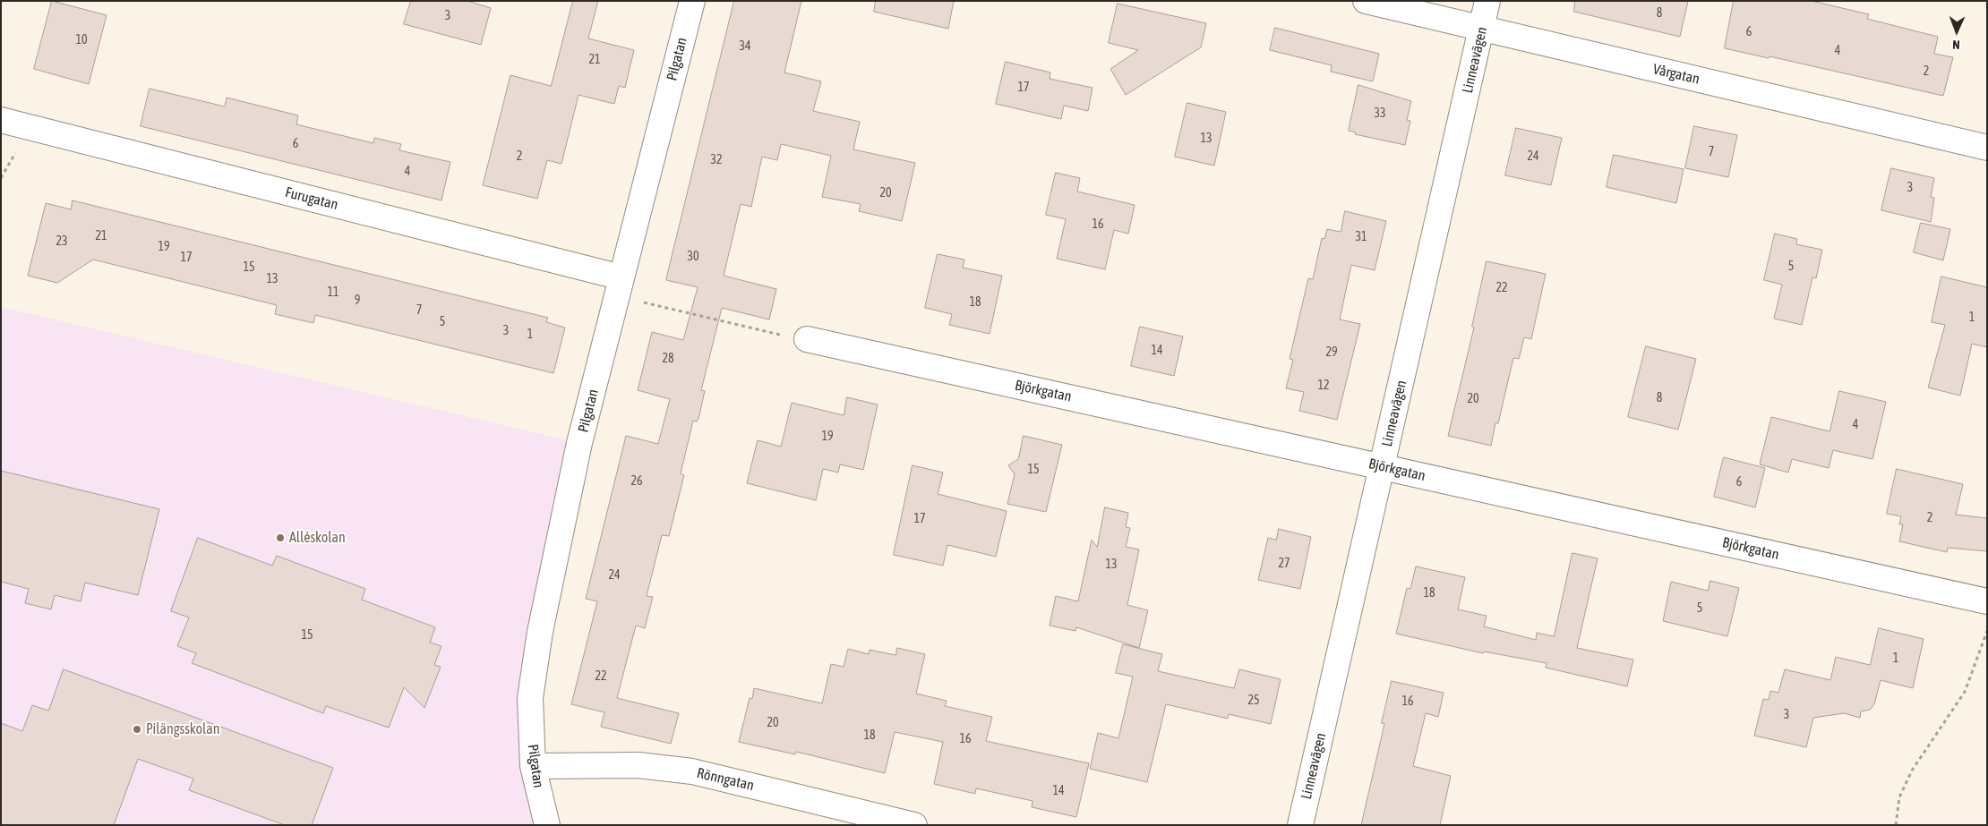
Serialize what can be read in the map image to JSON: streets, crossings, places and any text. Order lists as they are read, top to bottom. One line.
{"streets":{"street":["Pilgatan","Linneavägen","Vårgatan","Furugatan","Björkgatan","Rönngatan"]},"crossings":[["Pilgatan","Furugatan"],["Pilgatan","Rönngatan"],["Linneavägen","Vårgatan"],["Linneavägen","Björkgatan"]],"places":["Alléskolan","Pilängsskolan"],"house_numbers":["8","3","6","10","34","4","21","2","17","33","13","6","7","2","24","32","4","3","20","16","21","31","23","19","30","17","5","15","13","22","11","9","18","7","1","5","3","1","14","29","28","12","8","20","4","19","15","26","6","2","17","27","13","24","18","5","15","1","22","25","16","3","20","18","16","14"],"north":"bottom"}
